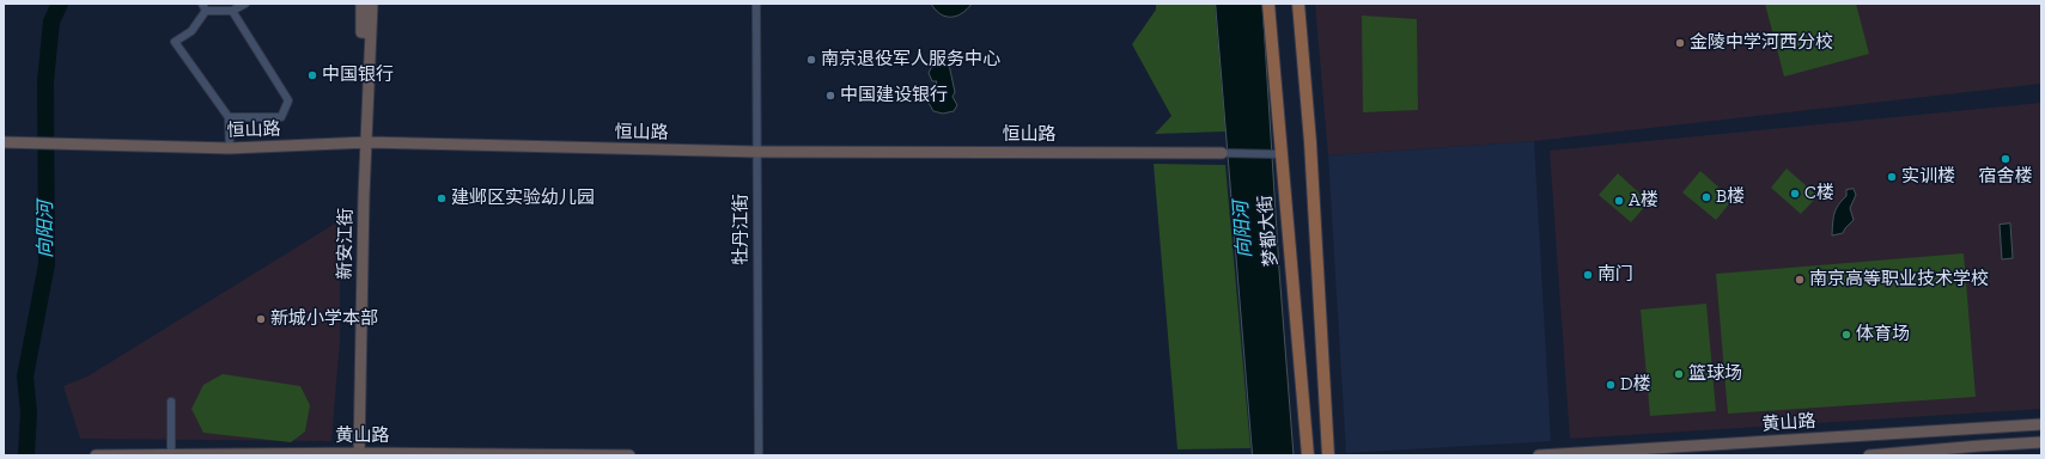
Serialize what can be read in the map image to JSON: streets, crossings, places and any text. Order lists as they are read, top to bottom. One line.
{"streets":{"main road":["梦都大街"],"street":["恒山路","牡丹江街","新安江街","黄山路"]},"crossings":[["恒山路","牡丹江街"],["恒山路","梦都大街"],["恒山路","新安江街"],["新安江街","黄山路"]],"water":["向阳河"],"places":["金陵中学河西分校","南京退役军人服务中心","中国银行","中国建设银行","宿舍楼","实训楼","C楼","B楼","建邺区实验幼儿园","A楼","南门","南京高等职业技术学校","新城小学本部","体育场","篮球场","D楼"]}
